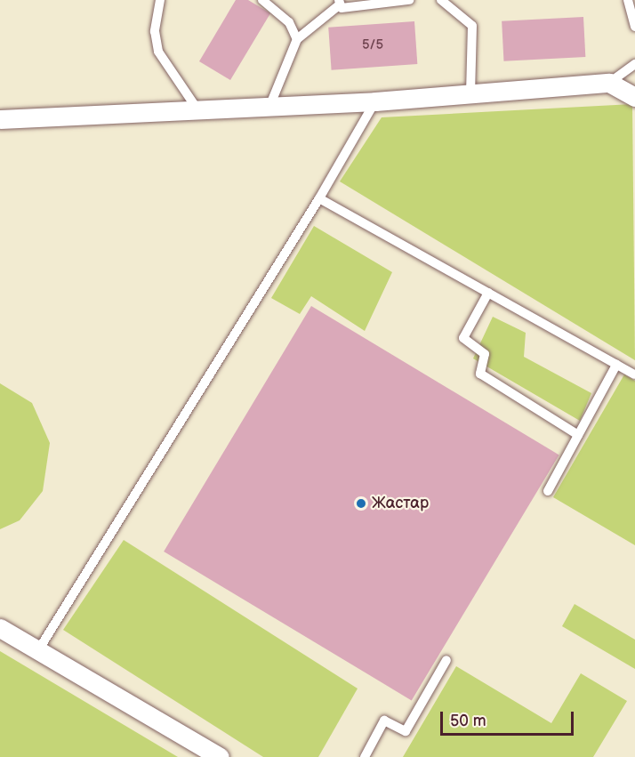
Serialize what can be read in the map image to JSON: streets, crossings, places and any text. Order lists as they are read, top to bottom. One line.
{"places":["Жастар"],"house_numbers":["5/5"],"scale_bar":"50 m"}
